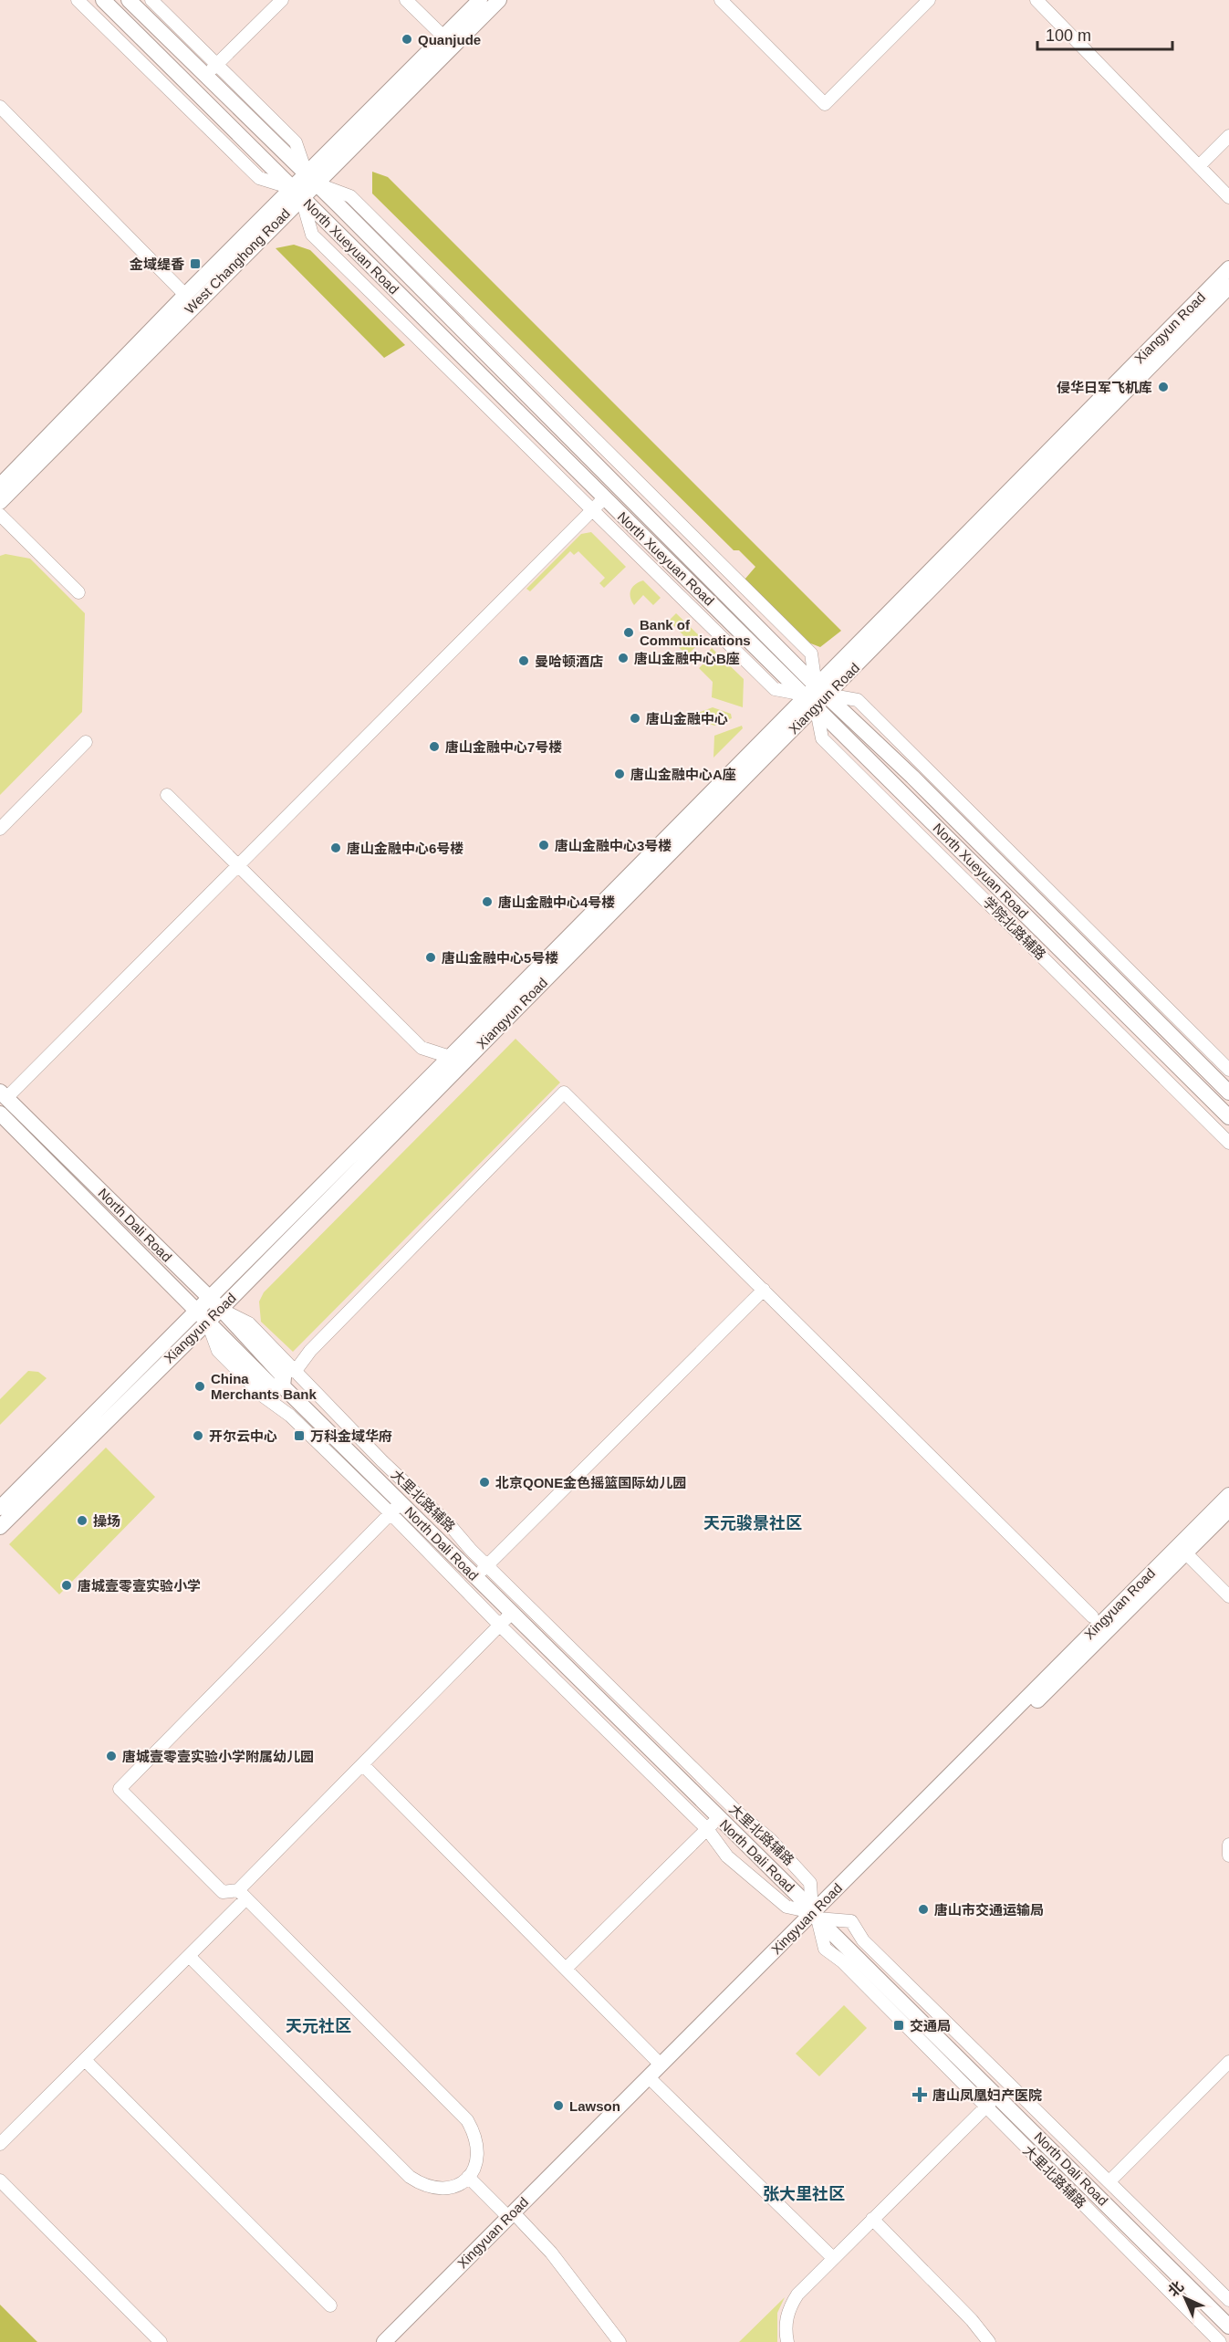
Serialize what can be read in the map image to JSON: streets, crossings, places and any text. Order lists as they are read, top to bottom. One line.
{"streets":{"main road":["North Xueyuan Road","West Changhong Road","Xiangyun Road","North Dali Road","Xingyuan Road"],"street":["学院北路辅路","大里北路辅路"]},"crossings":[["North Xueyuan Road","West Changhong Road"],["North Xueyuan Road","Xiangyun Road"],["North Xueyuan Road","学院北路辅路"],["West Changhong Road","学院北路辅路"],["Xiangyun Road","学院北路辅路"],["Xiangyun Road","North Dali Road"],["Xiangyun Road","大里北路辅路"],["North Dali Road","大里北路辅路"],["North Dali Road","Xingyuan Road"],["大里北路辅路","Xingyuan Road"]],"districts":["天元骏景社区","天元社区","张大里社区"],"places":{"other":["Quanjude","侵华日军飞机库","Bank of Communications","唐山金融中心B座","曼哈顿酒店","唐山金融中心","唐山金融中心7号楼","唐山金融中心A座","唐山金融中心3号楼","唐山金融中心6号楼","唐山金融中心4号楼","唐山金融中心5号楼","China Merchants Bank","开尔云中心","北京QONE金色摇篮国际幼儿园","操场","唐城壹零壹实验小学","唐城壹零壹实验小学附属幼儿园","唐山市交通运输局","Lawson"],"transit":["金域缇香","万科金域华府","交通局"],"health":["唐山凤凰妇产医院"]},"scale_bar":"100 m","north":"top left"}
